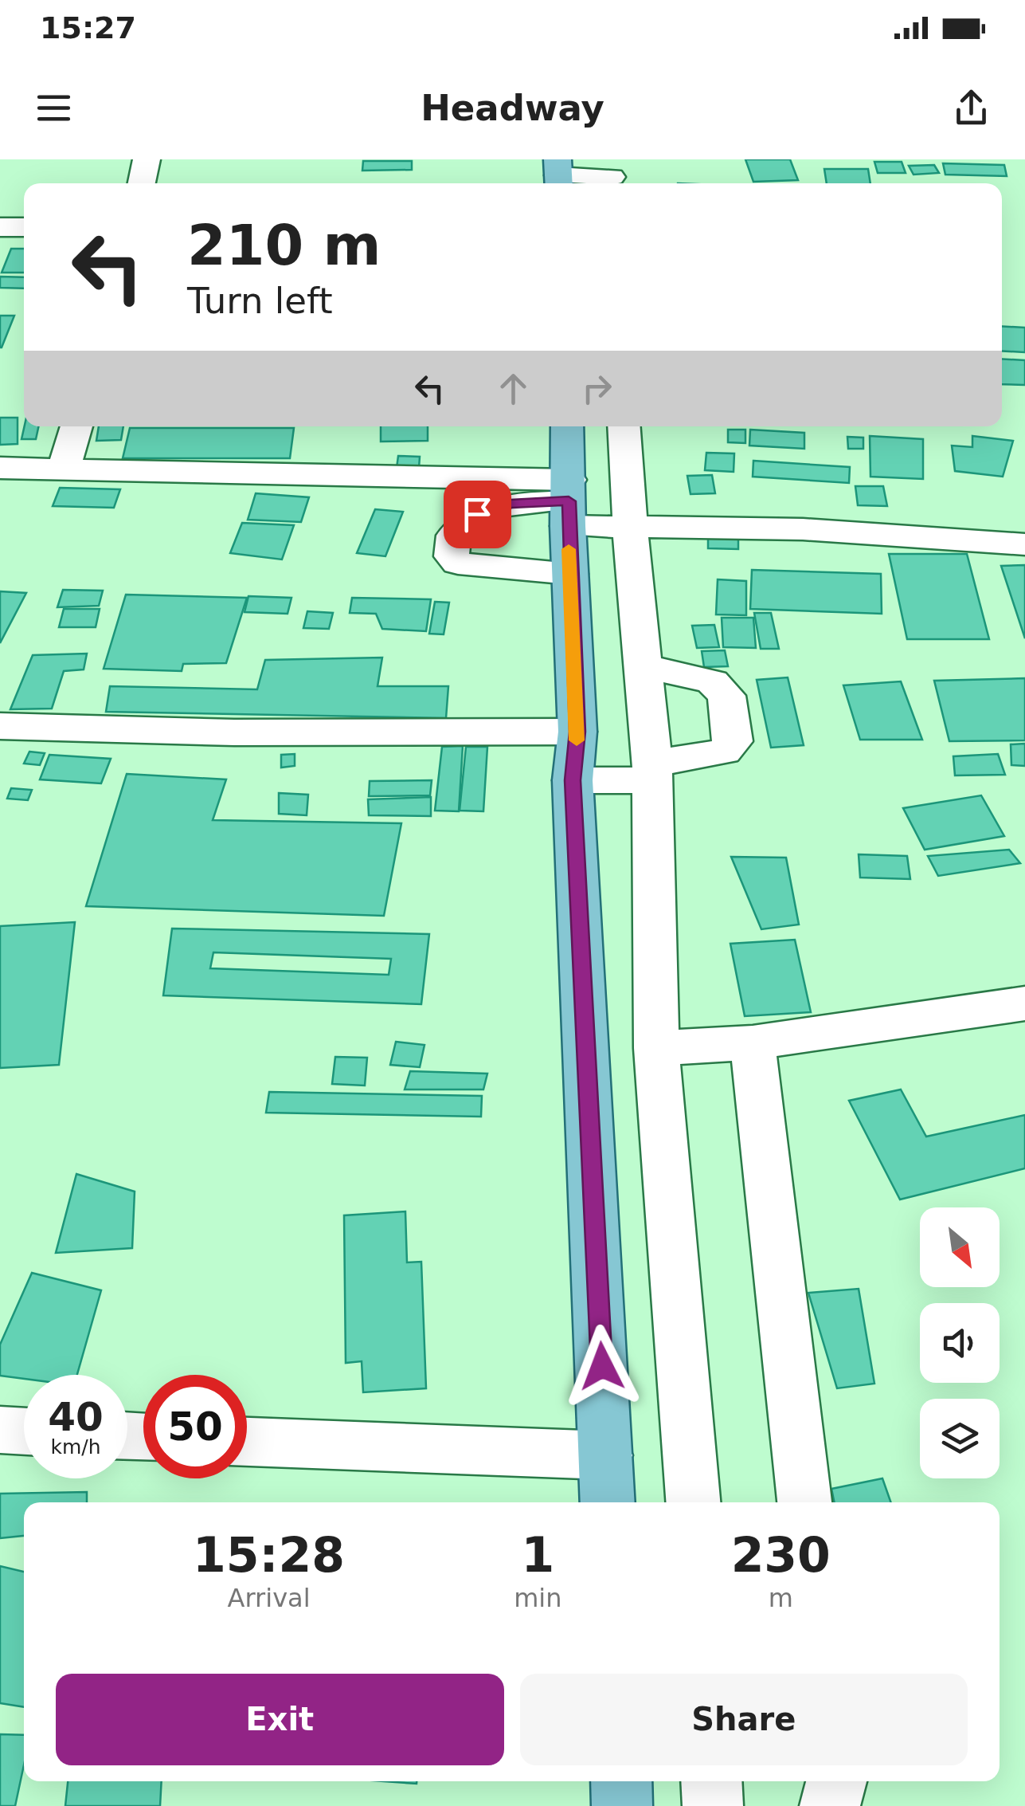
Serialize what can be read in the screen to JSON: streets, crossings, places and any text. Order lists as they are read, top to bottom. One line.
{"north":"bottom right","page":{"status":"15:27","header":"Headway","turn":["210 m","Turn left"],"speed":"40 km/h","limit":"50","eta":["15:28","Arrival","1","min","230","m"],"buttons":["Exit","Share"]}}
